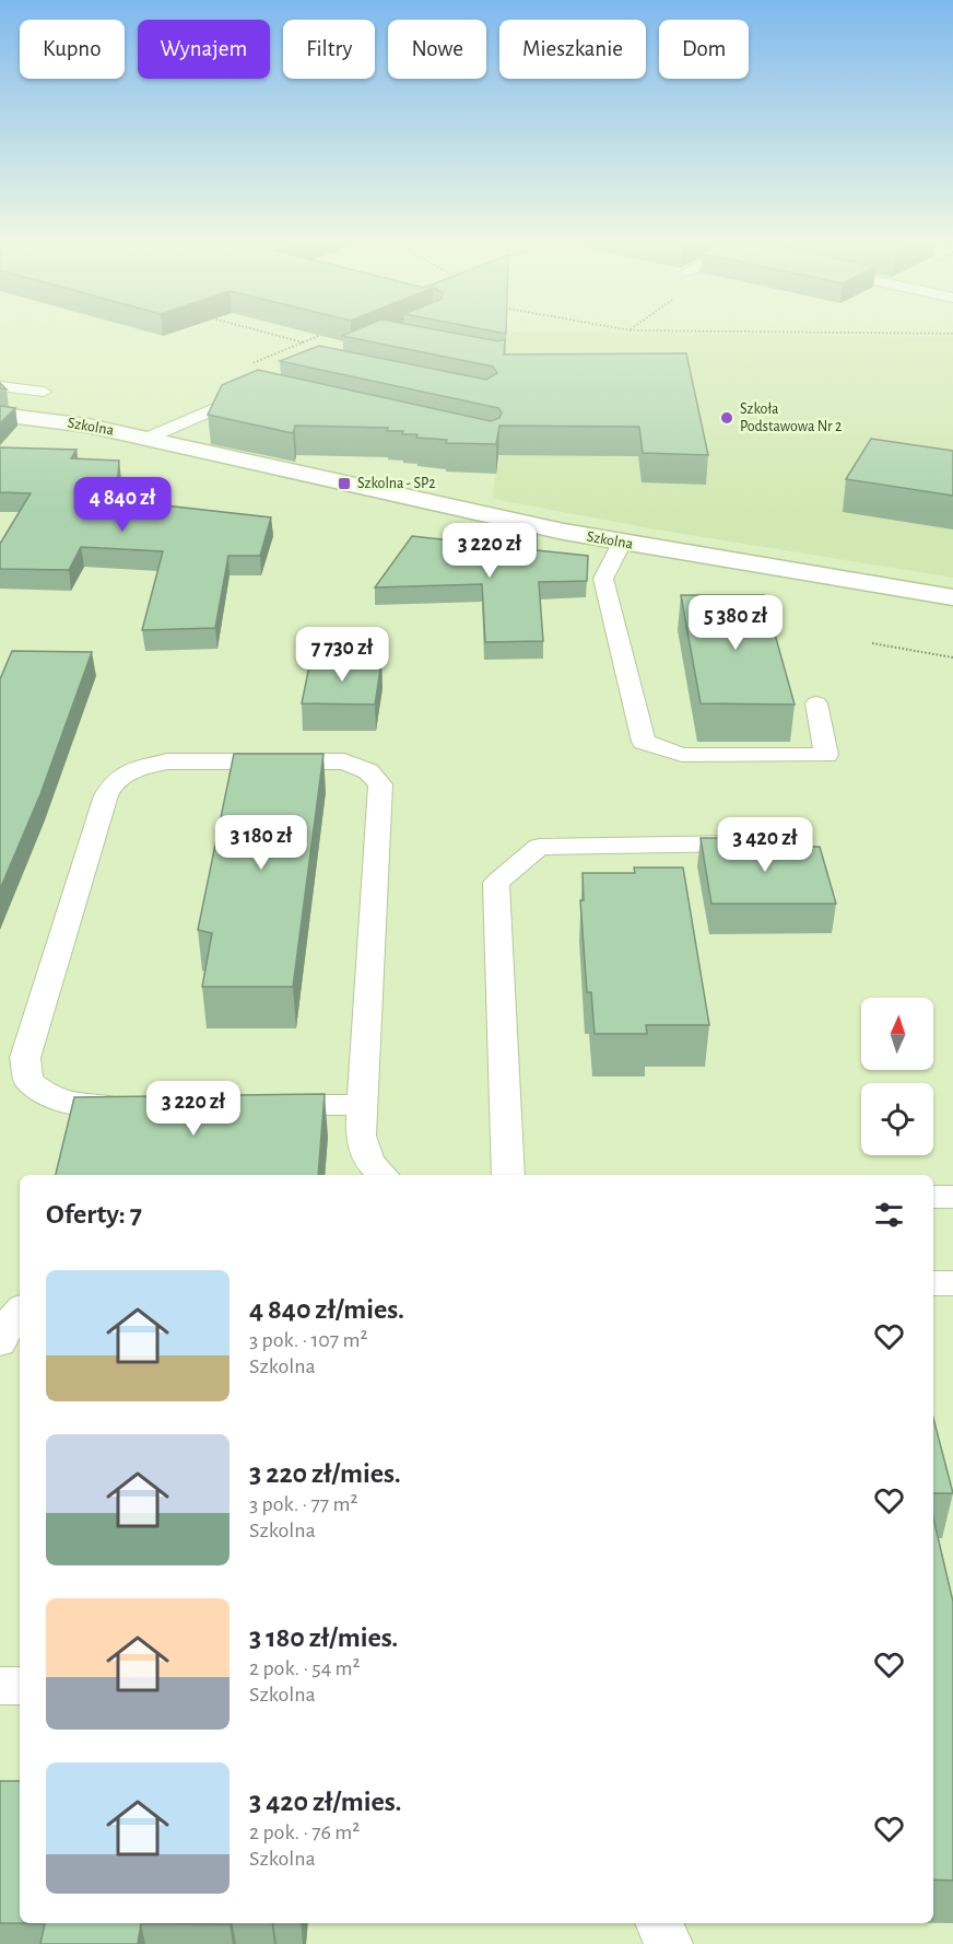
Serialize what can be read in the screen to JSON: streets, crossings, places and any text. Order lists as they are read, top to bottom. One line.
{"streets":{"street":["Szkolna"]},"places":{"other":["Szkoła Podstawowa Nr 2"],"transit":["Szkolna - SP2"]},"north":"top","page":{"chip":["Kupno","Wynajem","Filtry","Nowe","Mieszkanie","Dom"],"price":["4 840 zł","3 220 zł","5 380 zł","7 730 zł","3 180 zł","3 420 zł","3 220 zł"],"heading":"Oferty: 7","list":[{"name":"4 840 zł/mies.","note":"3 pok. · 107 m² · Szkolna"},{"name":"3 220 zł/mies.","note":"3 pok. · 77 m² · Szkolna"},{"name":"3 180 zł/mies.","note":"2 pok. · 54 m² · Szkolna"},{"name":"3 420 zł/mies.","note":"2 pok. · 76 m² · Szkolna"}]}}
